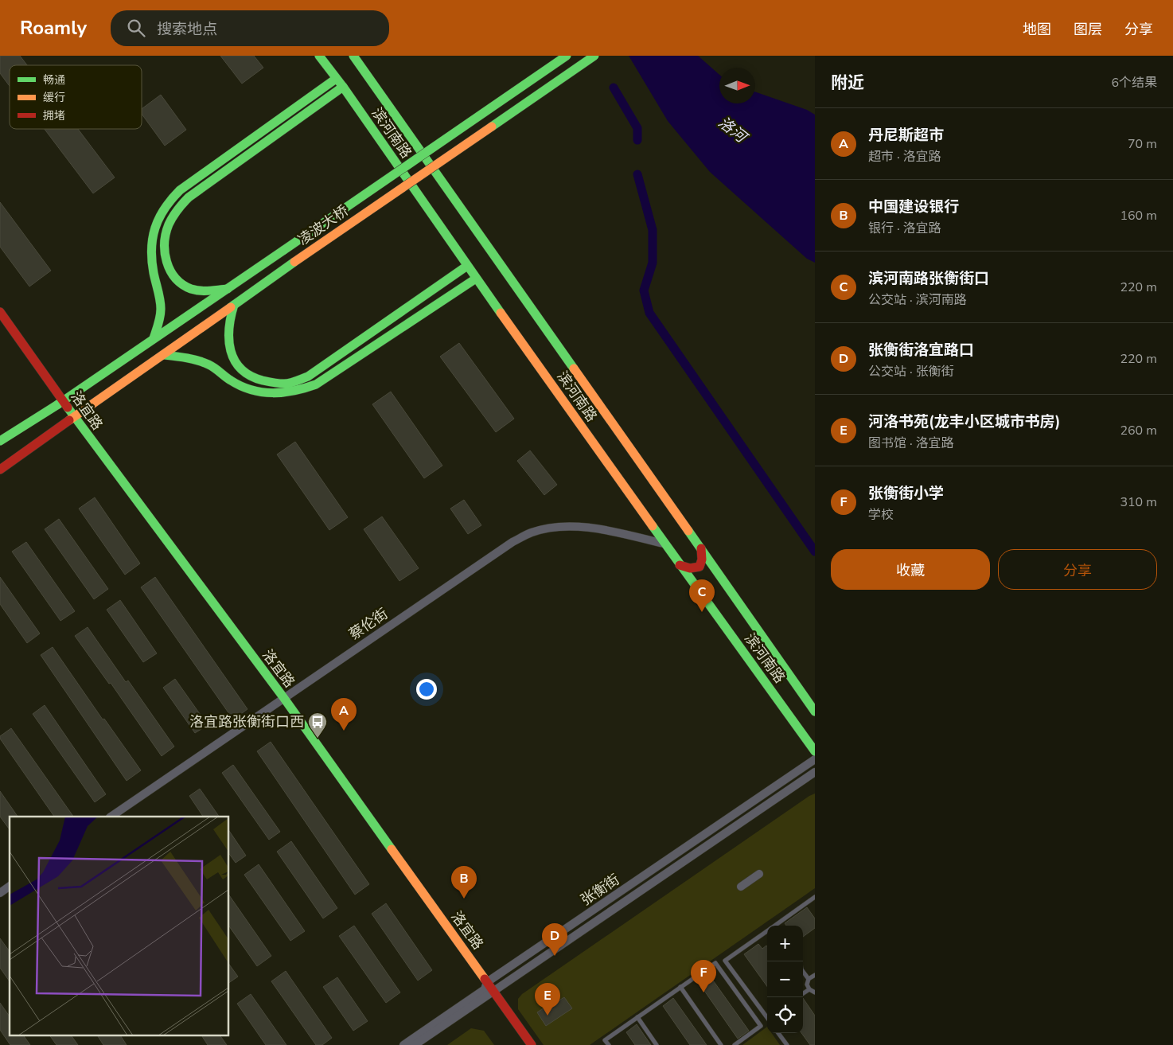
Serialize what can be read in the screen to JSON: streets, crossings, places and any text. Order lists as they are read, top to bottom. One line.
{"streets":{"main road":["滨河南路","凌波大桥","洛宜路"],"street":["蔡伦街","张衡街"]},"crossings":[["滨河南路","蔡伦街"],["凌波大桥","洛宜路"],["洛宜路","蔡伦街"],["洛宜路","张衡街"]],"water":["洛河"],"places":{"bus stop":["洛宜路张衡街口西"]},"legend":["畅通","缓行","拥堵"],"north":"right","page":{"header":"Roamly","search":"搜索地点","nav":["地图","图层","分享"],"heading":["附近","6个结果"],"list":[{"mark":"A","name":"丹尼斯超市","note":"超市 · 洛宜路","value":"70 m"},{"mark":"B","name":"中国建设银行","note":"银行 · 洛宜路","value":"160 m"},{"mark":"C","name":"滨河南路张衡街口","note":"公交站 · 滨河南路","value":"220 m"},{"mark":"D","name":"张衡街洛宜路口","note":"公交站 · 张衡街","value":"220 m"},{"mark":"E","name":"河洛书苑(龙丰小区城市书房)","note":"图书馆 · 洛宜路","value":"260 m"},{"mark":"F","name":"张衡街小学","note":"学校","value":"310 m"}],"buttons":["收藏","分享"],"pins":["C","A","B","D","F","E"],"map_buttons":["+","−"]}}
